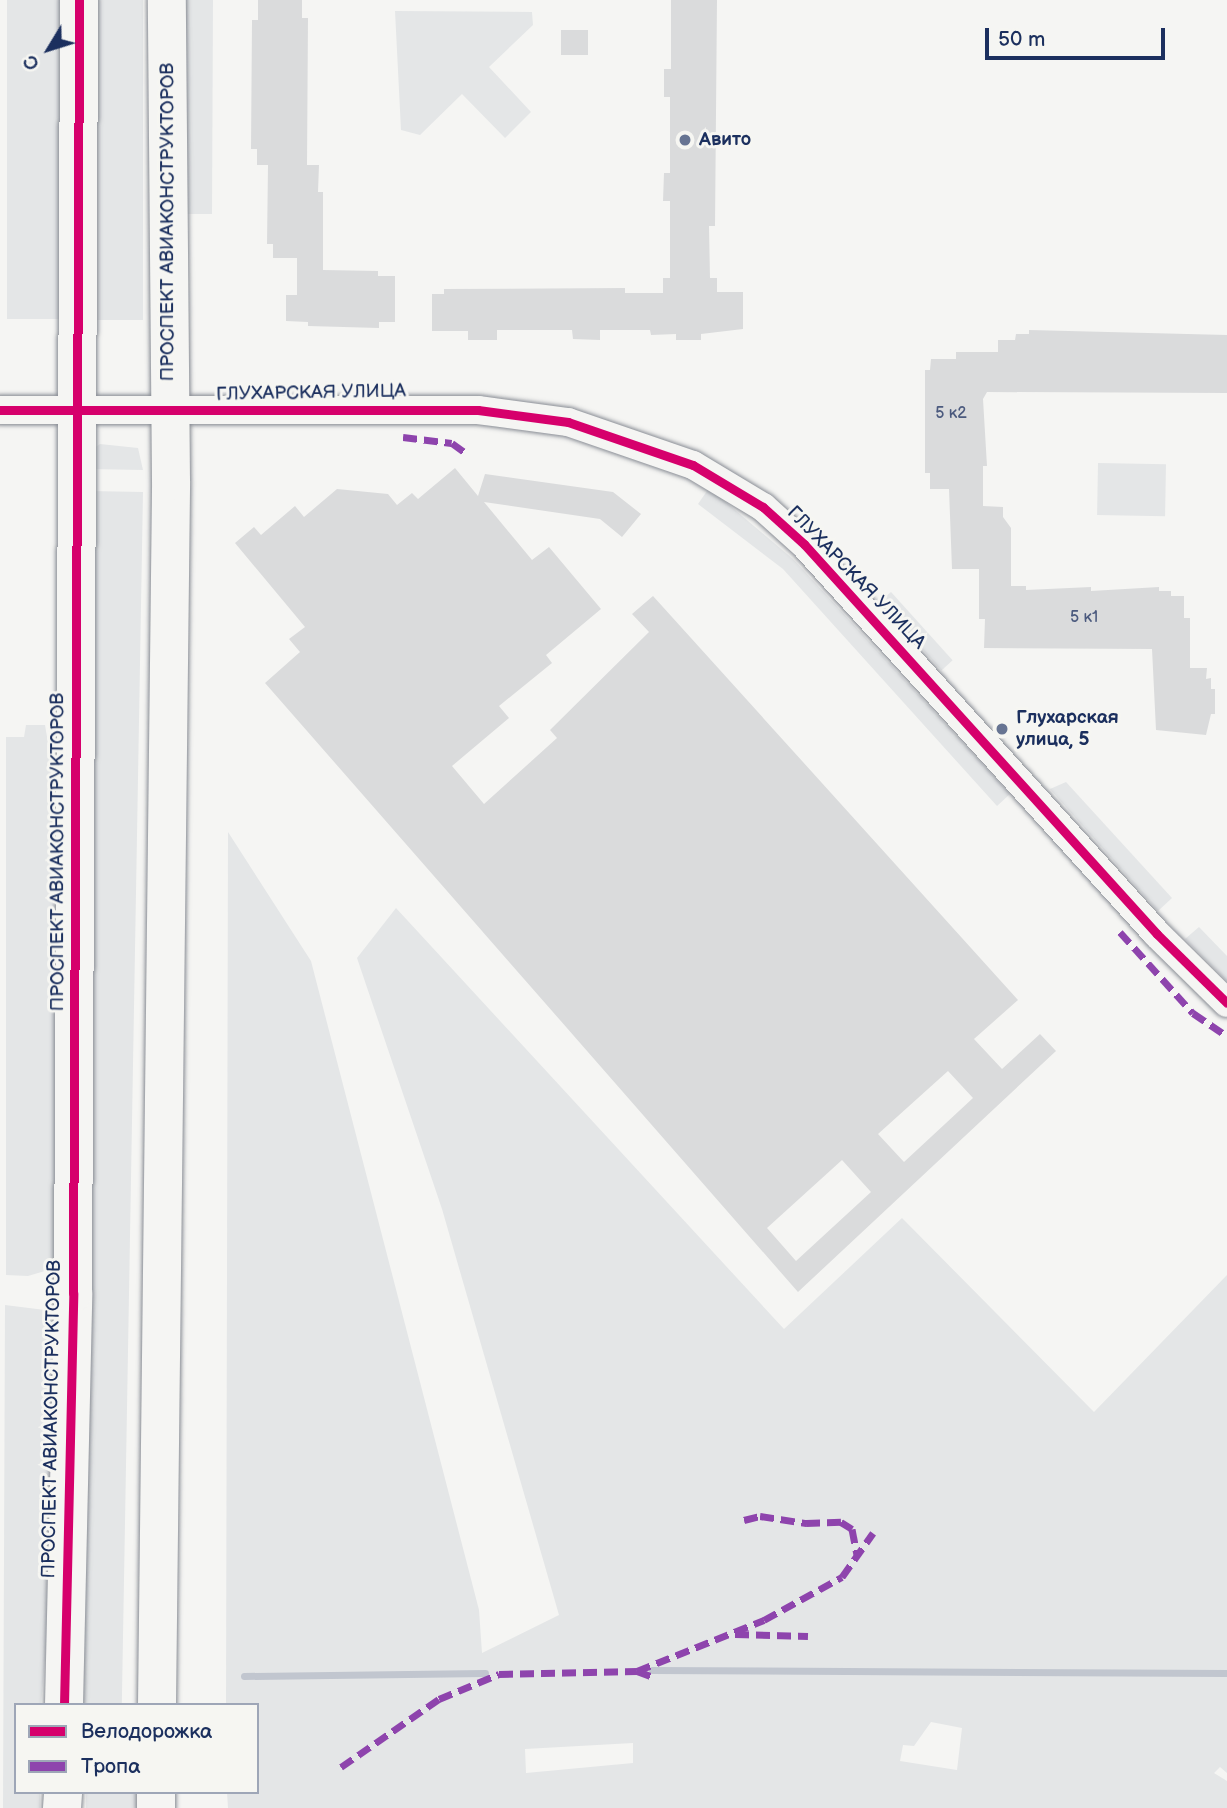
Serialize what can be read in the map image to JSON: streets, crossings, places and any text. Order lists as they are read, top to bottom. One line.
{"streets":{"street":["ПРОСПЕКТ АВИАКОНСТРУКТОРОВ","ГЛУХАРСКАЯ УЛИЦА"]},"crossings":[["ПРОСПЕКТ АВИАКОНСТРУКТОРОВ","ГЛУХАРСКАЯ УЛИЦА"]],"places":["Авито","Глухарская улица, 5"],"house_numbers":["5 к2","5 к1"],"legend":["Велодорожка","Тропа"],"scale_bar":"50 m","north":"bottom left"}
